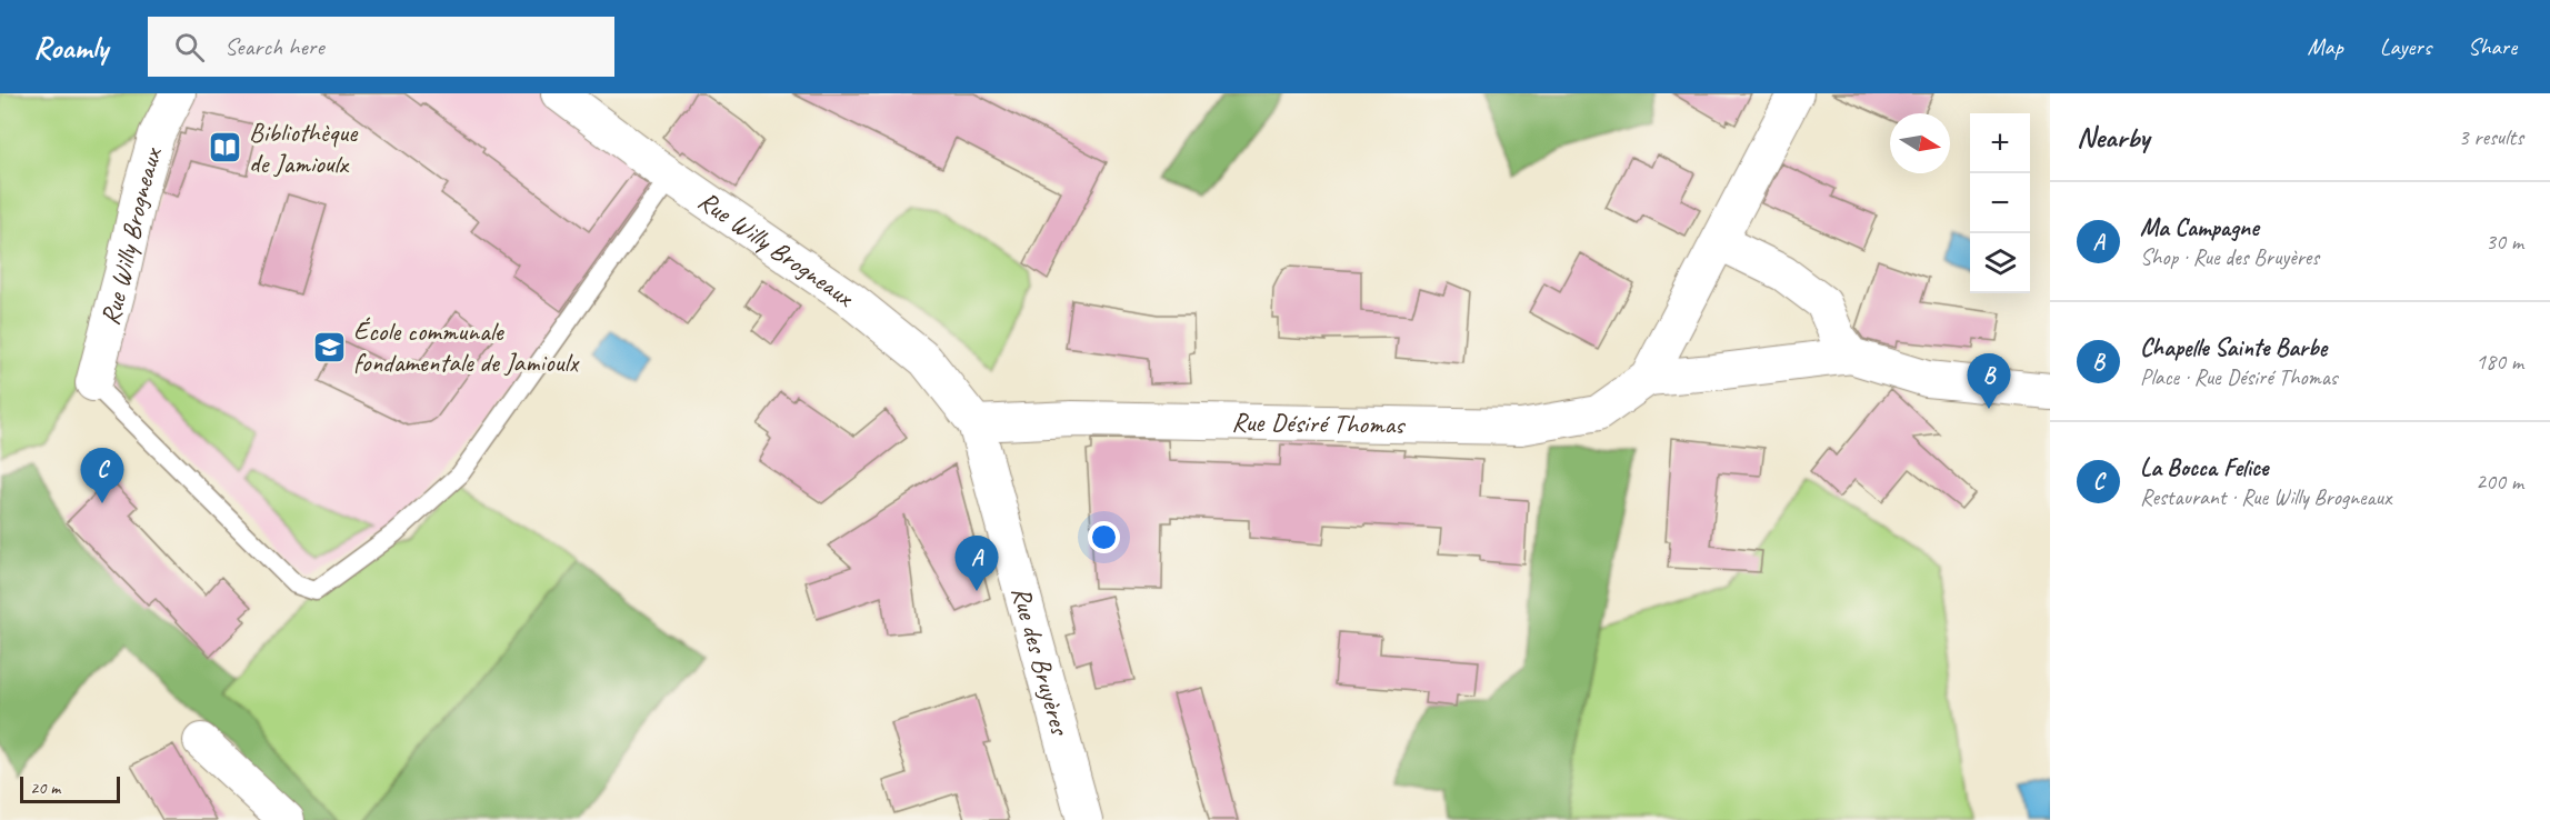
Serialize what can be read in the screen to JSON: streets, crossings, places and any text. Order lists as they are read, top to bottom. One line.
{"streets":{"street":["Rue Willy Brogneaux","Rue Désiré Thomas","Rue des Bruyères"]},"crossings":[["Rue Willy Brogneaux","Rue Désiré Thomas"],["Rue Willy Brogneaux","Rue des Bruyères"],["Rue Désiré Thomas","Rue des Bruyères"]],"places":{"library":["Bibliothèque de Jamioulx"],"school or university":["École communale fondamentale de Jamioulx"]},"scale_bar":"20 m","north":"right","page":{"header":"Roamly","search":"Search here","nav":["Map","Layers","Share"],"heading":["Nearby","3 results"],"map_buttons":["+","−"],"list":[{"mark":"A","name":"Ma Campagne","note":"Shop · Rue des Bruyères","value":"30 m"},{"mark":"B","name":"Chapelle Sainte Barbe","note":"Place · Rue Désiré Thomas","value":"180 m"},{"mark":"C","name":"La Bocca Felice","note":"Restaurant · Rue Willy Brogneaux","value":"200 m"}],"pins":["B","C","A"],"scale":"20 m"}}
